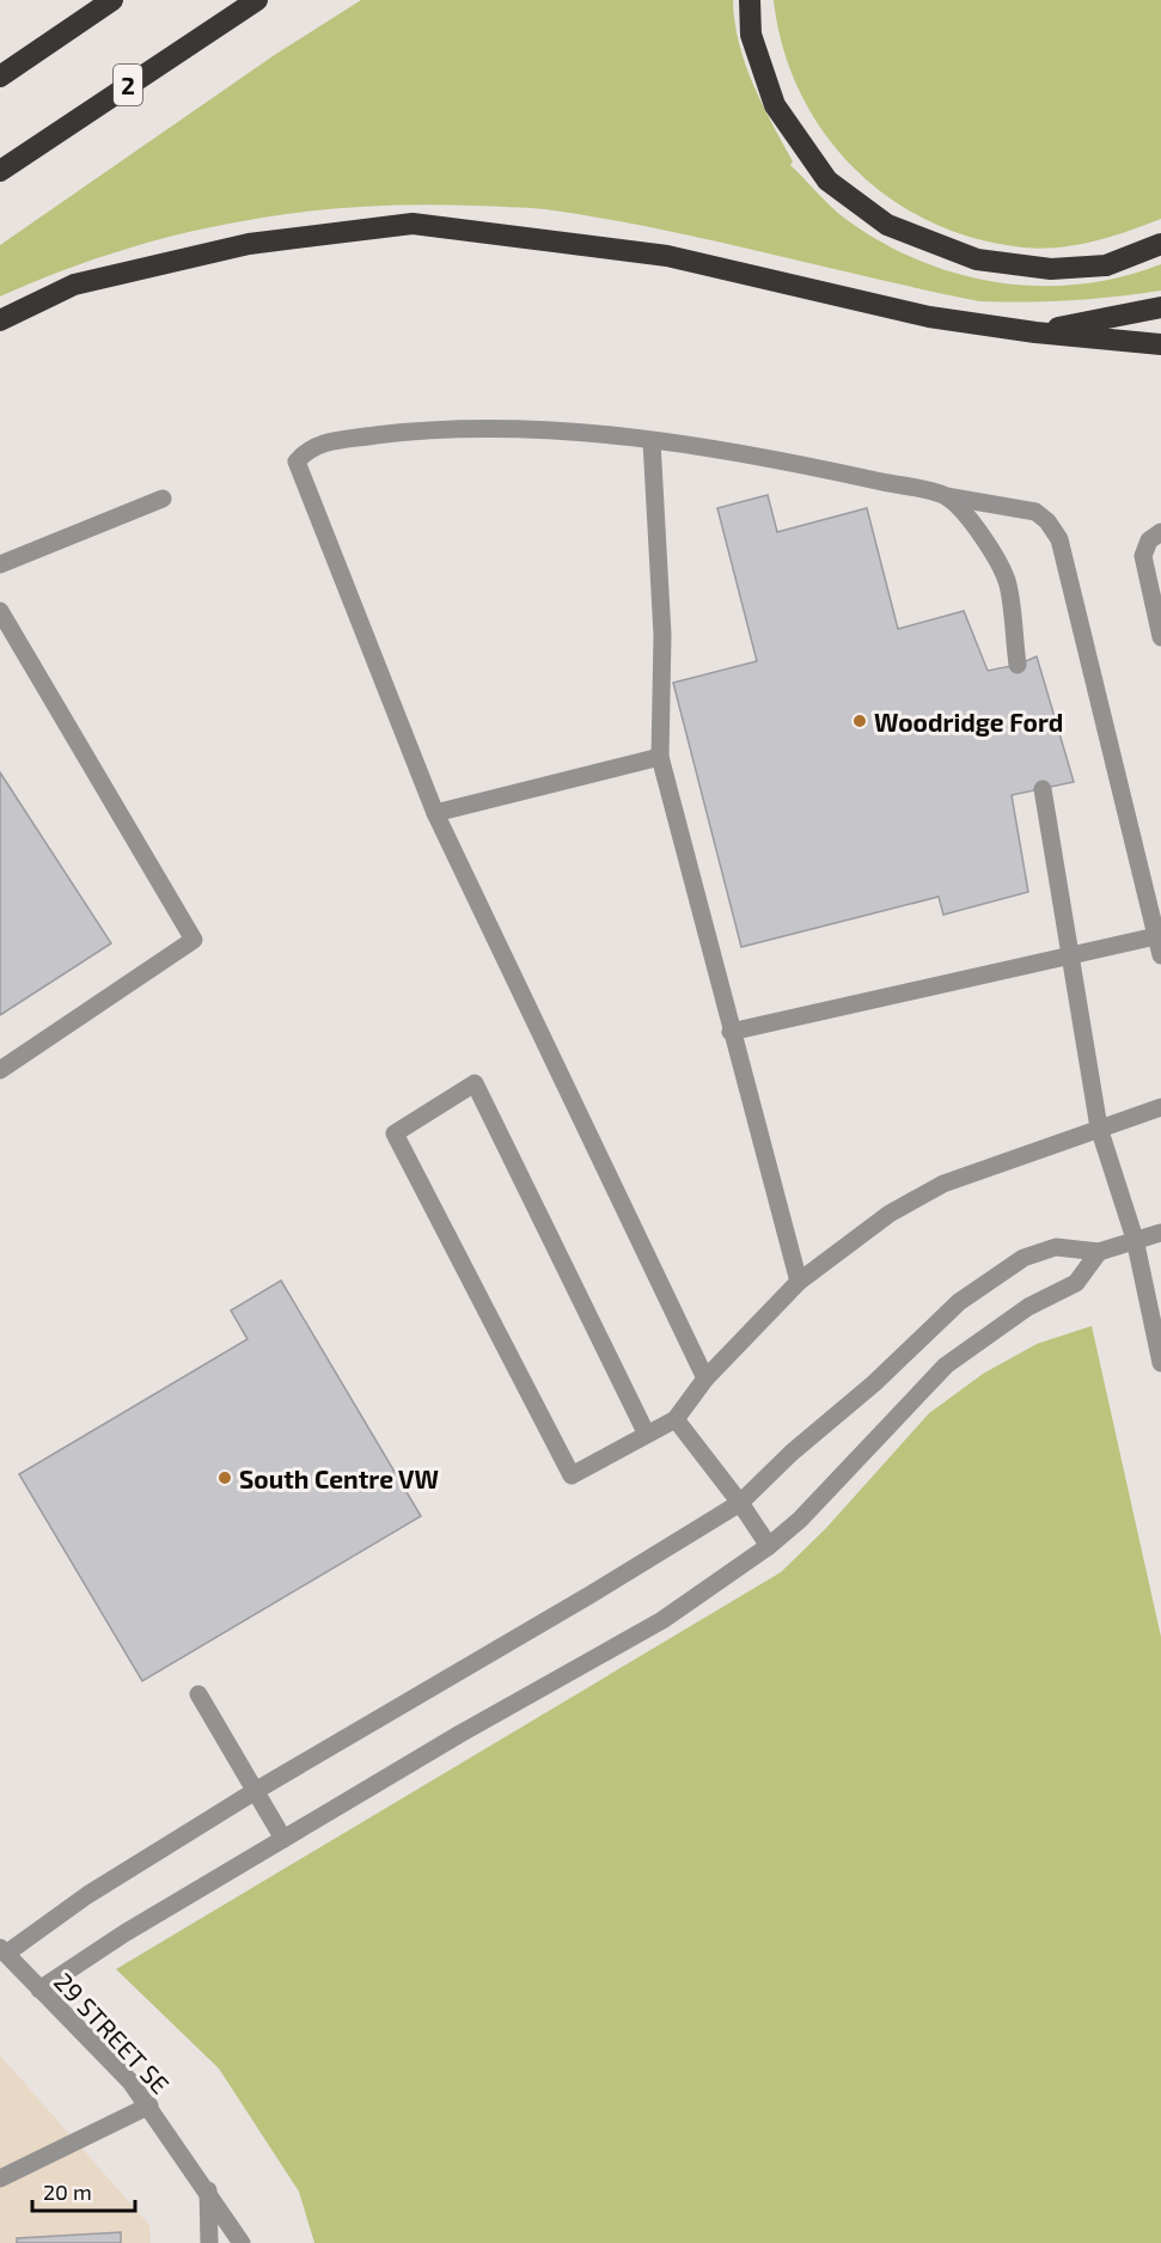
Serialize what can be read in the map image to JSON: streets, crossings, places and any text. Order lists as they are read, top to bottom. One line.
{"streets":{"highway":["2"],"street":["29 STREET SE"]},"places":["Woodridge Ford","South Centre VW"],"scale_bar":"20 m"}
